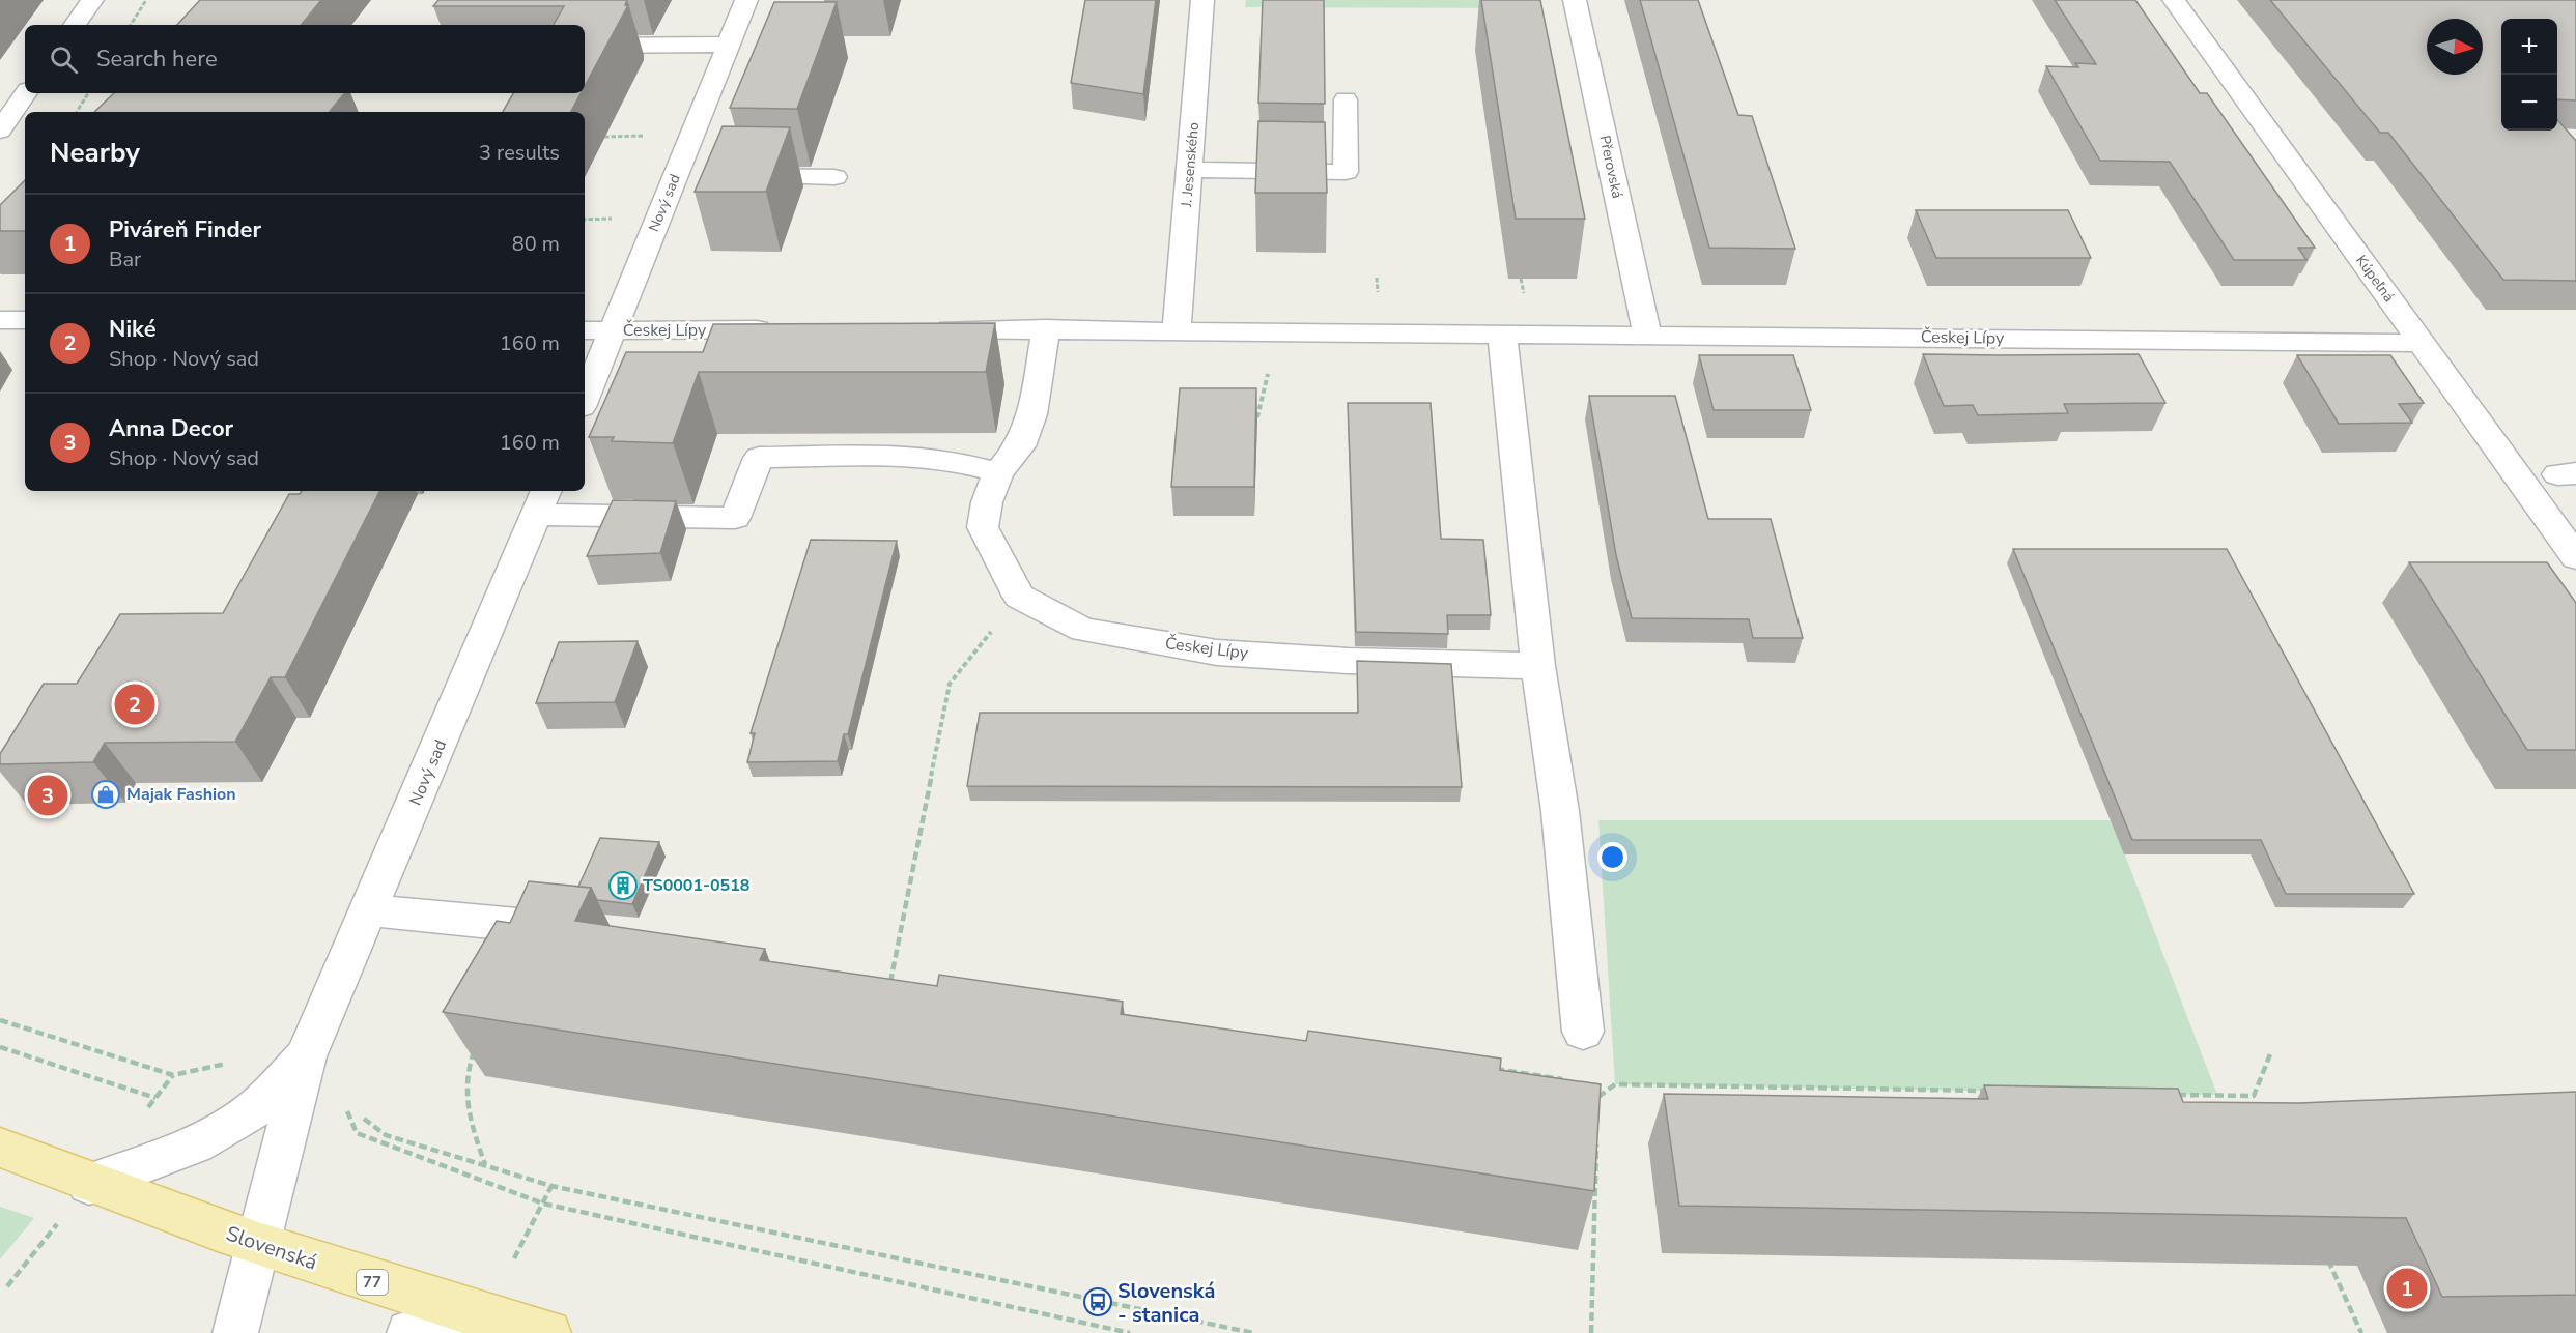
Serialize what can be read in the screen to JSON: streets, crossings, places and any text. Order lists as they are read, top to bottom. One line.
{"streets":{"main road":["Slovenská","77"],"street":["J. Jesenského","Přerovská","Nový sad","Kúpeľná","Českej Lípy"]},"crossings":[["J. Jesenského","Českej Lípy"],["Přerovská","Českej Lípy"],["Nový sad","Českej Lípy"],["Nový sad","Slovenská"],["Kúpeľná","Českej Lípy"]],"places":{"shop":["Majak Fashion"],"building":["TS0001-0518"],"bus stop":["Slovenská - stanica"]},"north":"right","page":{"map_buttons":["+","−"],"search":"Search here","heading":["Nearby","3 results"],"list":[{"mark":"1","name":"Piváreň Finder","note":"Bar","value":"80 m"},{"mark":"2","name":"Niké","note":"Shop · Nový sad","value":"160 m"},{"mark":"3","name":"Anna Decor","note":"Shop · Nový sad","value":"160 m"}],"pins":["2","3","1"]}}
